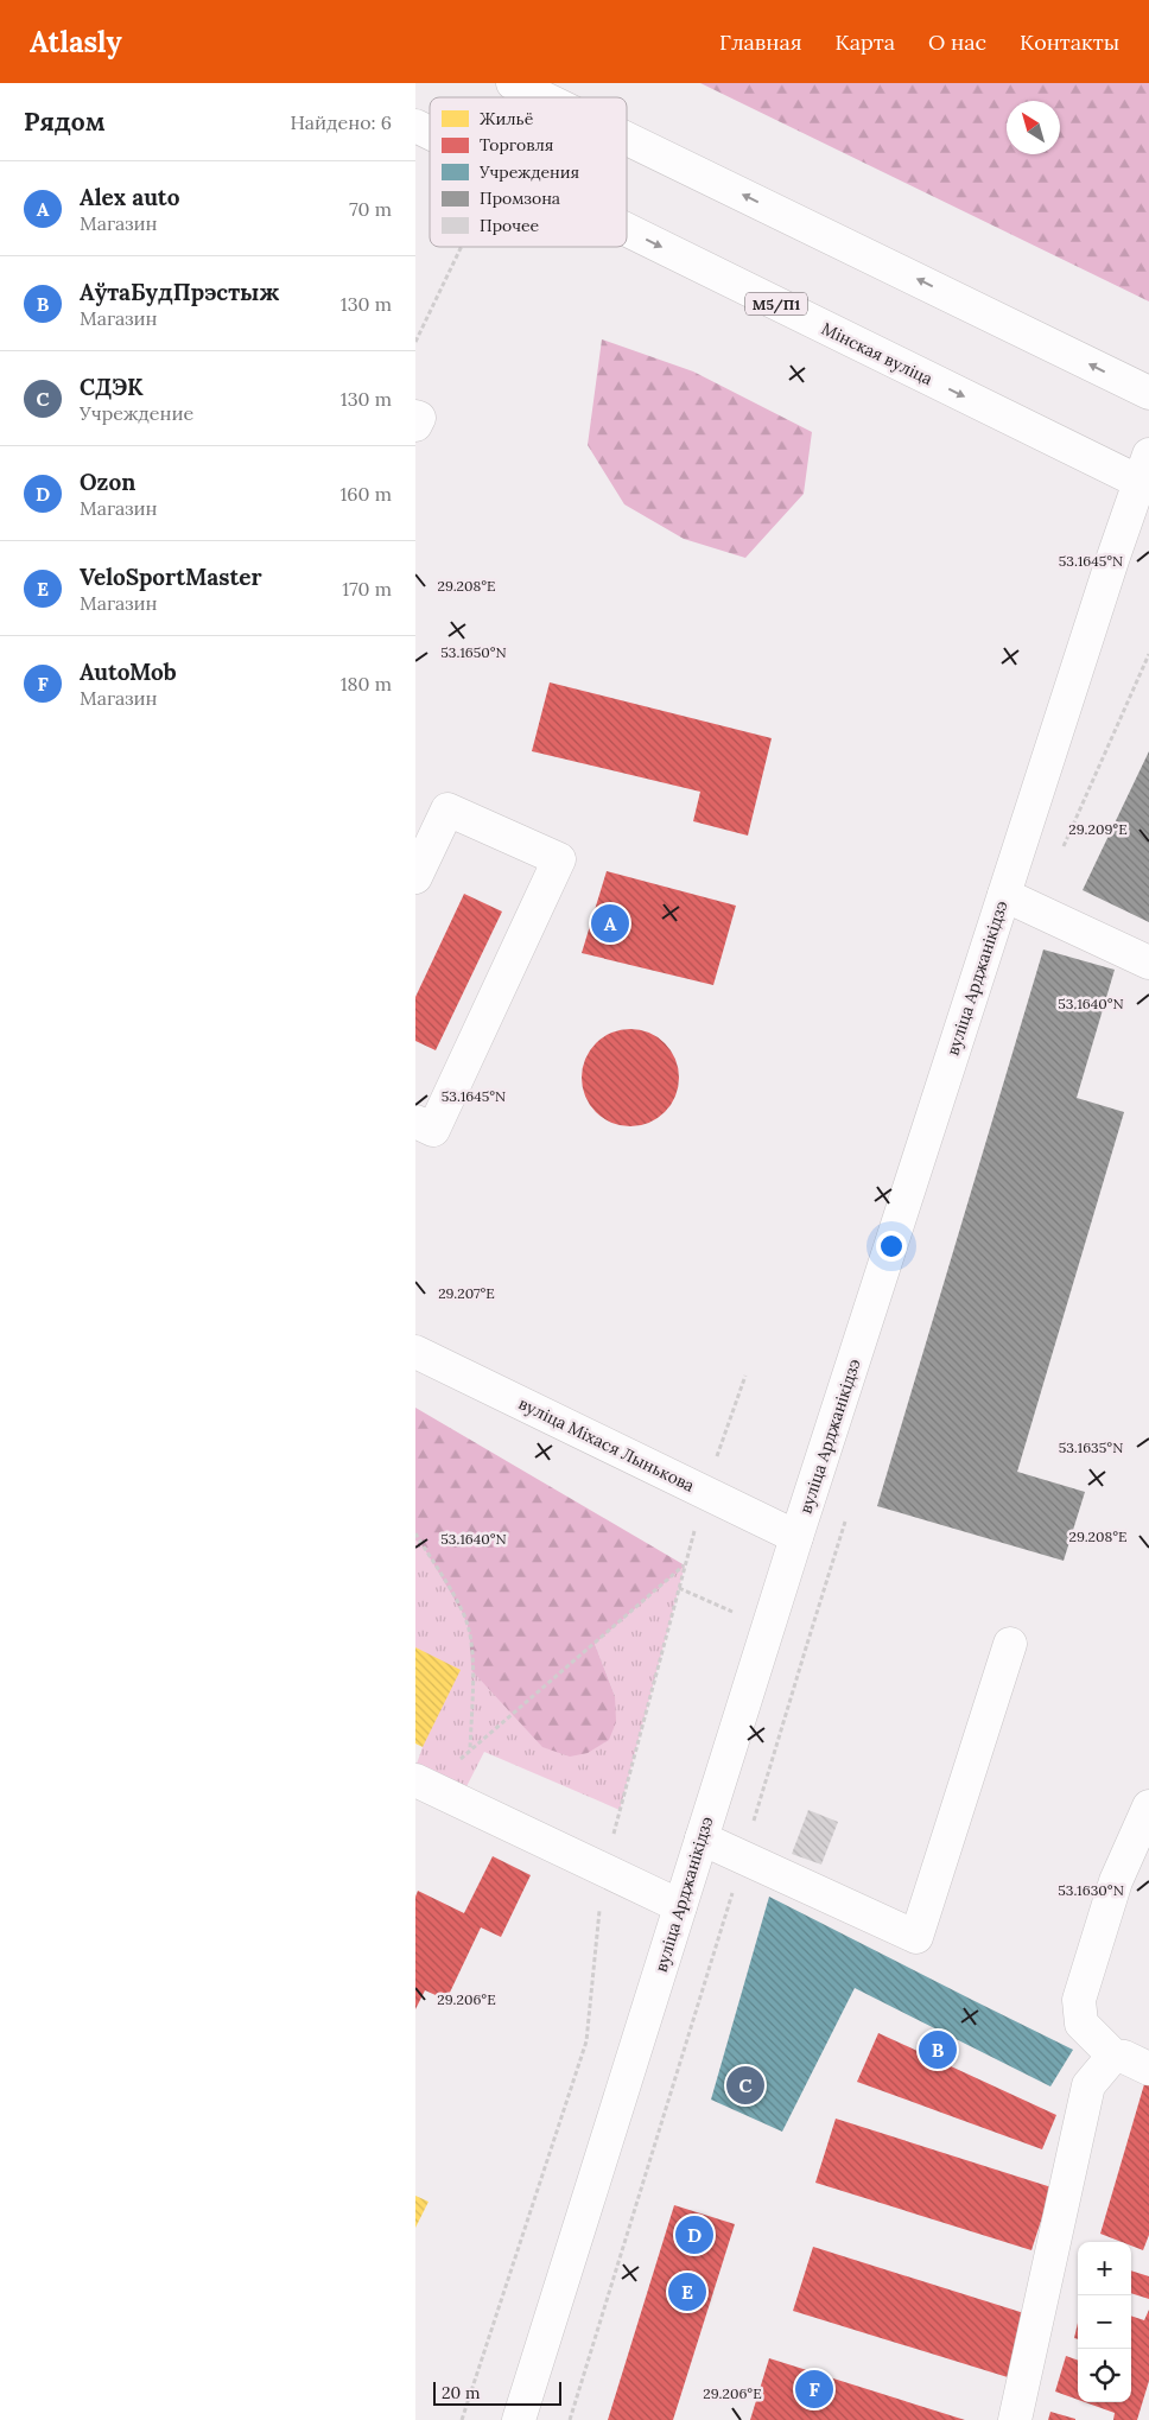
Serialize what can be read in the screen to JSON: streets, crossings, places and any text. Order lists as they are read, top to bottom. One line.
{"streets":{"main road":["М5/П1","Мінская вуліца","вуліца Арджанікідзэ","вуліца Міхася Лынькова"]},"crossings":[["Мінская вуліца","вуліца Арджанікідзэ"],["вуліца Арджанікідзэ","вуліца Міхася Лынькова"]],"legend":["Жильё","Торговля","Учреждения","Промзона","Прочее"],"scale_bar":"20 m","north":"top left","page":{"header":"Atlasly","nav":["Главная","Карта","О нас","Контакты"],"heading":["Рядом","Найдено: 6"],"list":[{"mark":"A","name":"Alex auto","note":"Магазин","value":"70 m"},{"mark":"B","name":"АўтаБудПрэстыж","note":"Магазин","value":"130 m"},{"mark":"C","name":"СДЭК","note":"Учреждение","value":"130 m"},{"mark":"D","name":"Ozon","note":"Магазин","value":"160 m"},{"mark":"E","name":"VeloSportMaster","note":"Магазин","value":"170 m"},{"mark":"F","name":"AutoMob","note":"Магазин","value":"180 m"}],"pins":["A","B","C","D","E","F"],"map_buttons":["+","−"],"scale":"20 m"},"coordinates":["53.1645°N","29.208°E","53.1650°N","29.209°E","53.1640°N","29.207°E","53.1635°N","53.1630°N","29.206°E"]}
